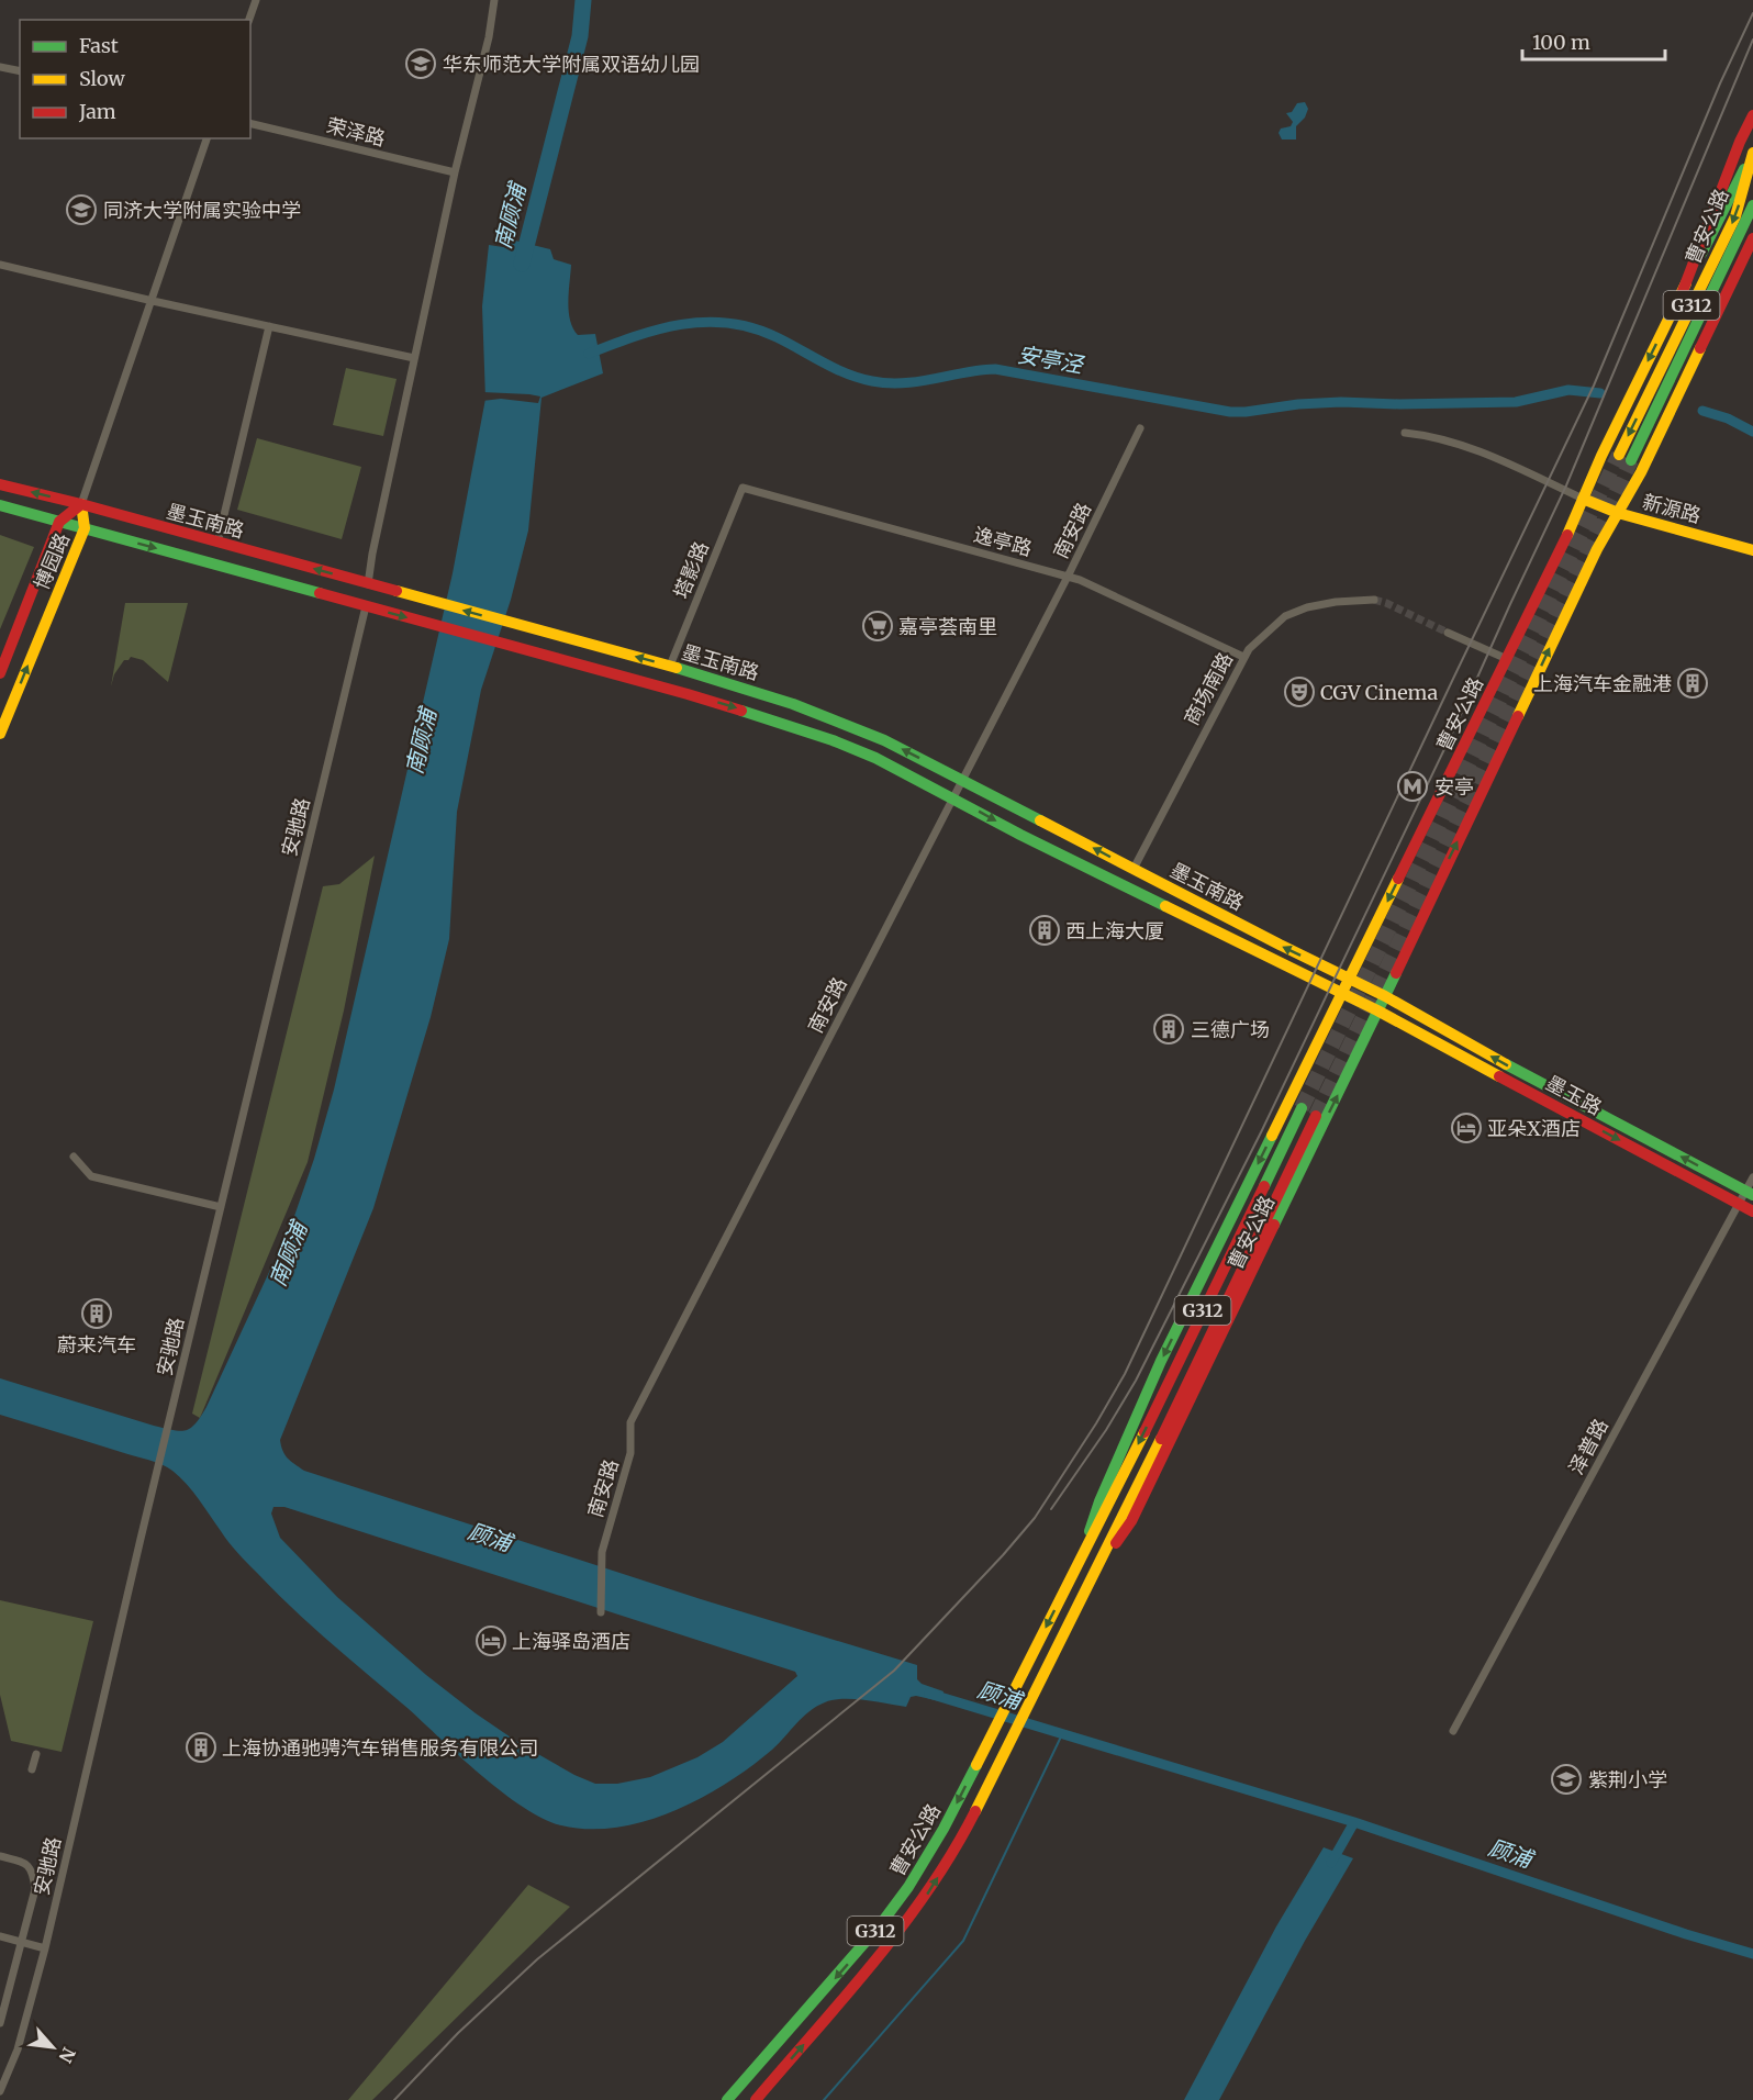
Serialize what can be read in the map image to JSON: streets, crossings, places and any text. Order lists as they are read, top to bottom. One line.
{"streets":{"main road":["曹安公路","G312","新源路","墨玉南路","博园路","墨玉路"],"street":["荣泽路","南安路","逸亭路","塔影路","商场南路","安驰路","泽普路"]},"crossings":[["曹安公路","新源路"],["曹安公路","墨玉南路"],["曹安公路","墨玉路"],["墨玉南路","南安路"],["墨玉南路","博园路"],["墨玉南路","塔影路"],["墨玉南路","商场南路"],["墨玉南路","安驰路"],["墨玉南路","墨玉路"],["南安路","逸亭路"],["逸亭路","塔影路"],["逸亭路","商场南路"],["墨玉路","泽普路"]],"water":["南顾浦","安亭泾","顾浦"],"places":{"school or university":["华东师范大学附属双语幼儿园","同济大学附属实验中学","紫荆小学"],"supermarket":["嘉亭荟南里"],"building":["上海汽车金融港","西上海大厦","三德广场","蔚来汽车","上海协通驰骋汽车销售服务有限公司"],"theatre":["CGV Cinema"],"metro station":["安亭"],"hotel":["亚朵X酒店","上海驿岛酒店"]},"legend":["Fast","Slow","Jam"],"scale_bar":"100 m","north":"bottom right"}
